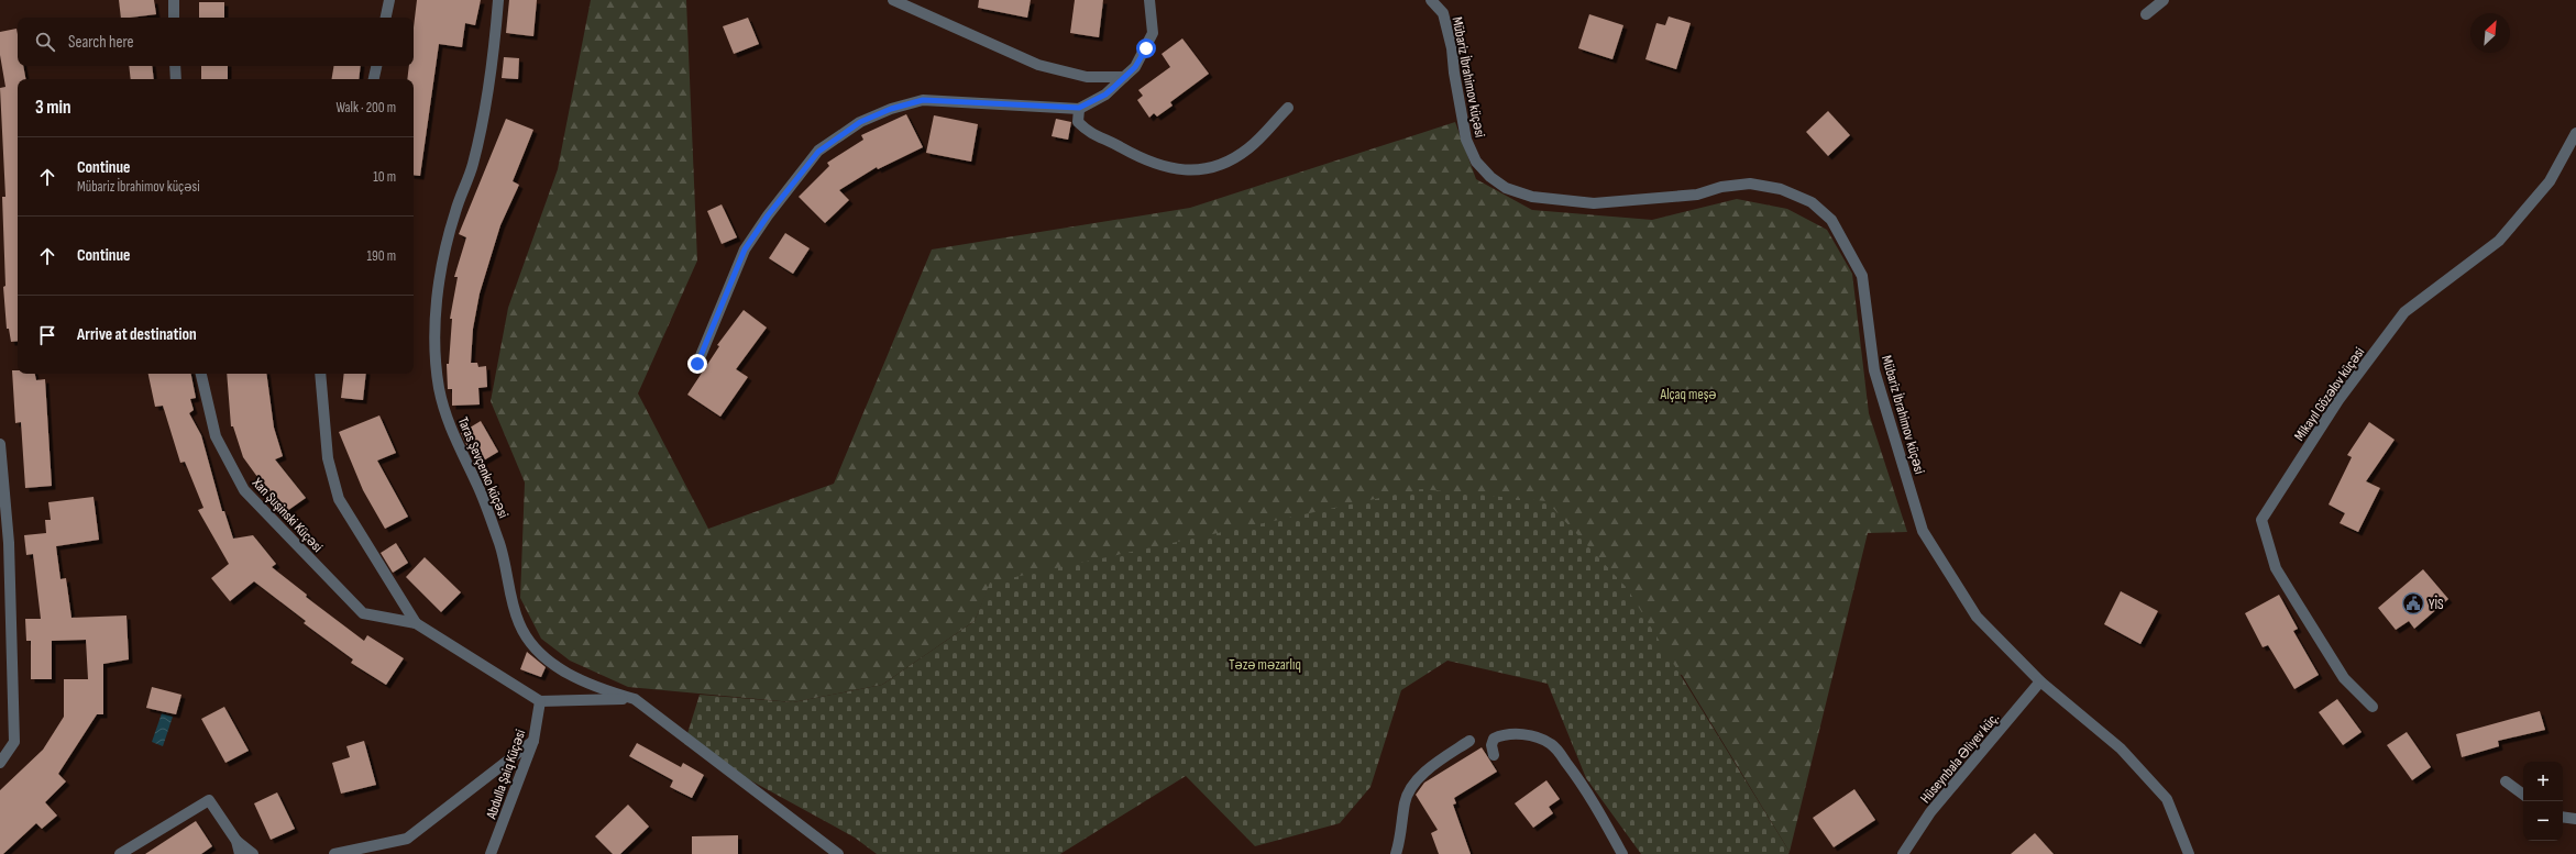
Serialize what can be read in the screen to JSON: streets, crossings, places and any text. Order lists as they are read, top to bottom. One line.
{"streets":{"street":["Mübariz İbrahimov küçəsi","Mikayıl Gözəlov küçəsi","Taras Şevçenko küçəsi","Xan Şuşinski Küçəsi","Hüseynbala Əliyev küç.","Abdulla Şaiq Küçəsi"]},"crossings":[["Mübariz İbrahimov küçəsi","Hüseynbala Əliyev küç."],["Xan Şuşinski Küçəsi","Abdulla Şaiq Küçəsi"]],"parks":["Alçaq meşə","Təzə məzarlıq"],"places":{"public building":["YİS"]},"north":"top right","page":{"search":"Search here","heading":["3 min","Walk · 200 m"],"list":[["Continue","Mübariz İbrahimov küçəsi","10 m"],["Continue","190 m"],"Arrive at destination"],"map_buttons":["+","−"]}}
